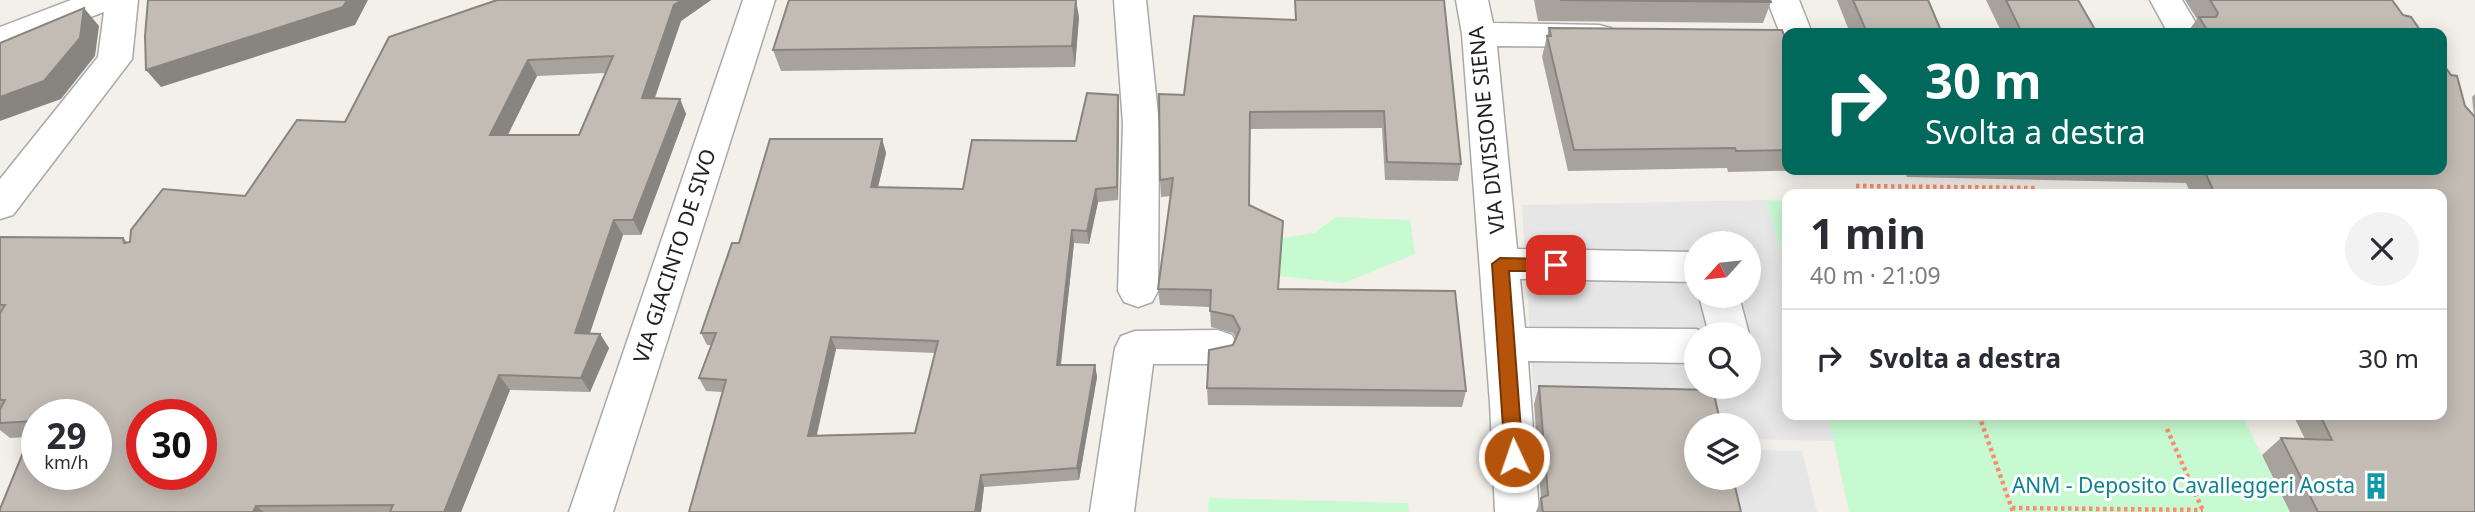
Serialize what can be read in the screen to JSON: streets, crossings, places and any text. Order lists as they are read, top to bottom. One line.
{"streets":{"street":["VIA DIVISIONE SIENA","VIA GIACINTO DE SIVO"]},"places":{"building":["ANM - Deposito Cavalleggeri Aosta"]},"north":"bottom left","page":{"turn":["30 m","Svolta a destra"],"heading":["1 min","40 m · 21:09"],"list":[{"name":"Svolta a destra","value":"30 m"}],"speed":"29 km/h","limit":"30"}}
